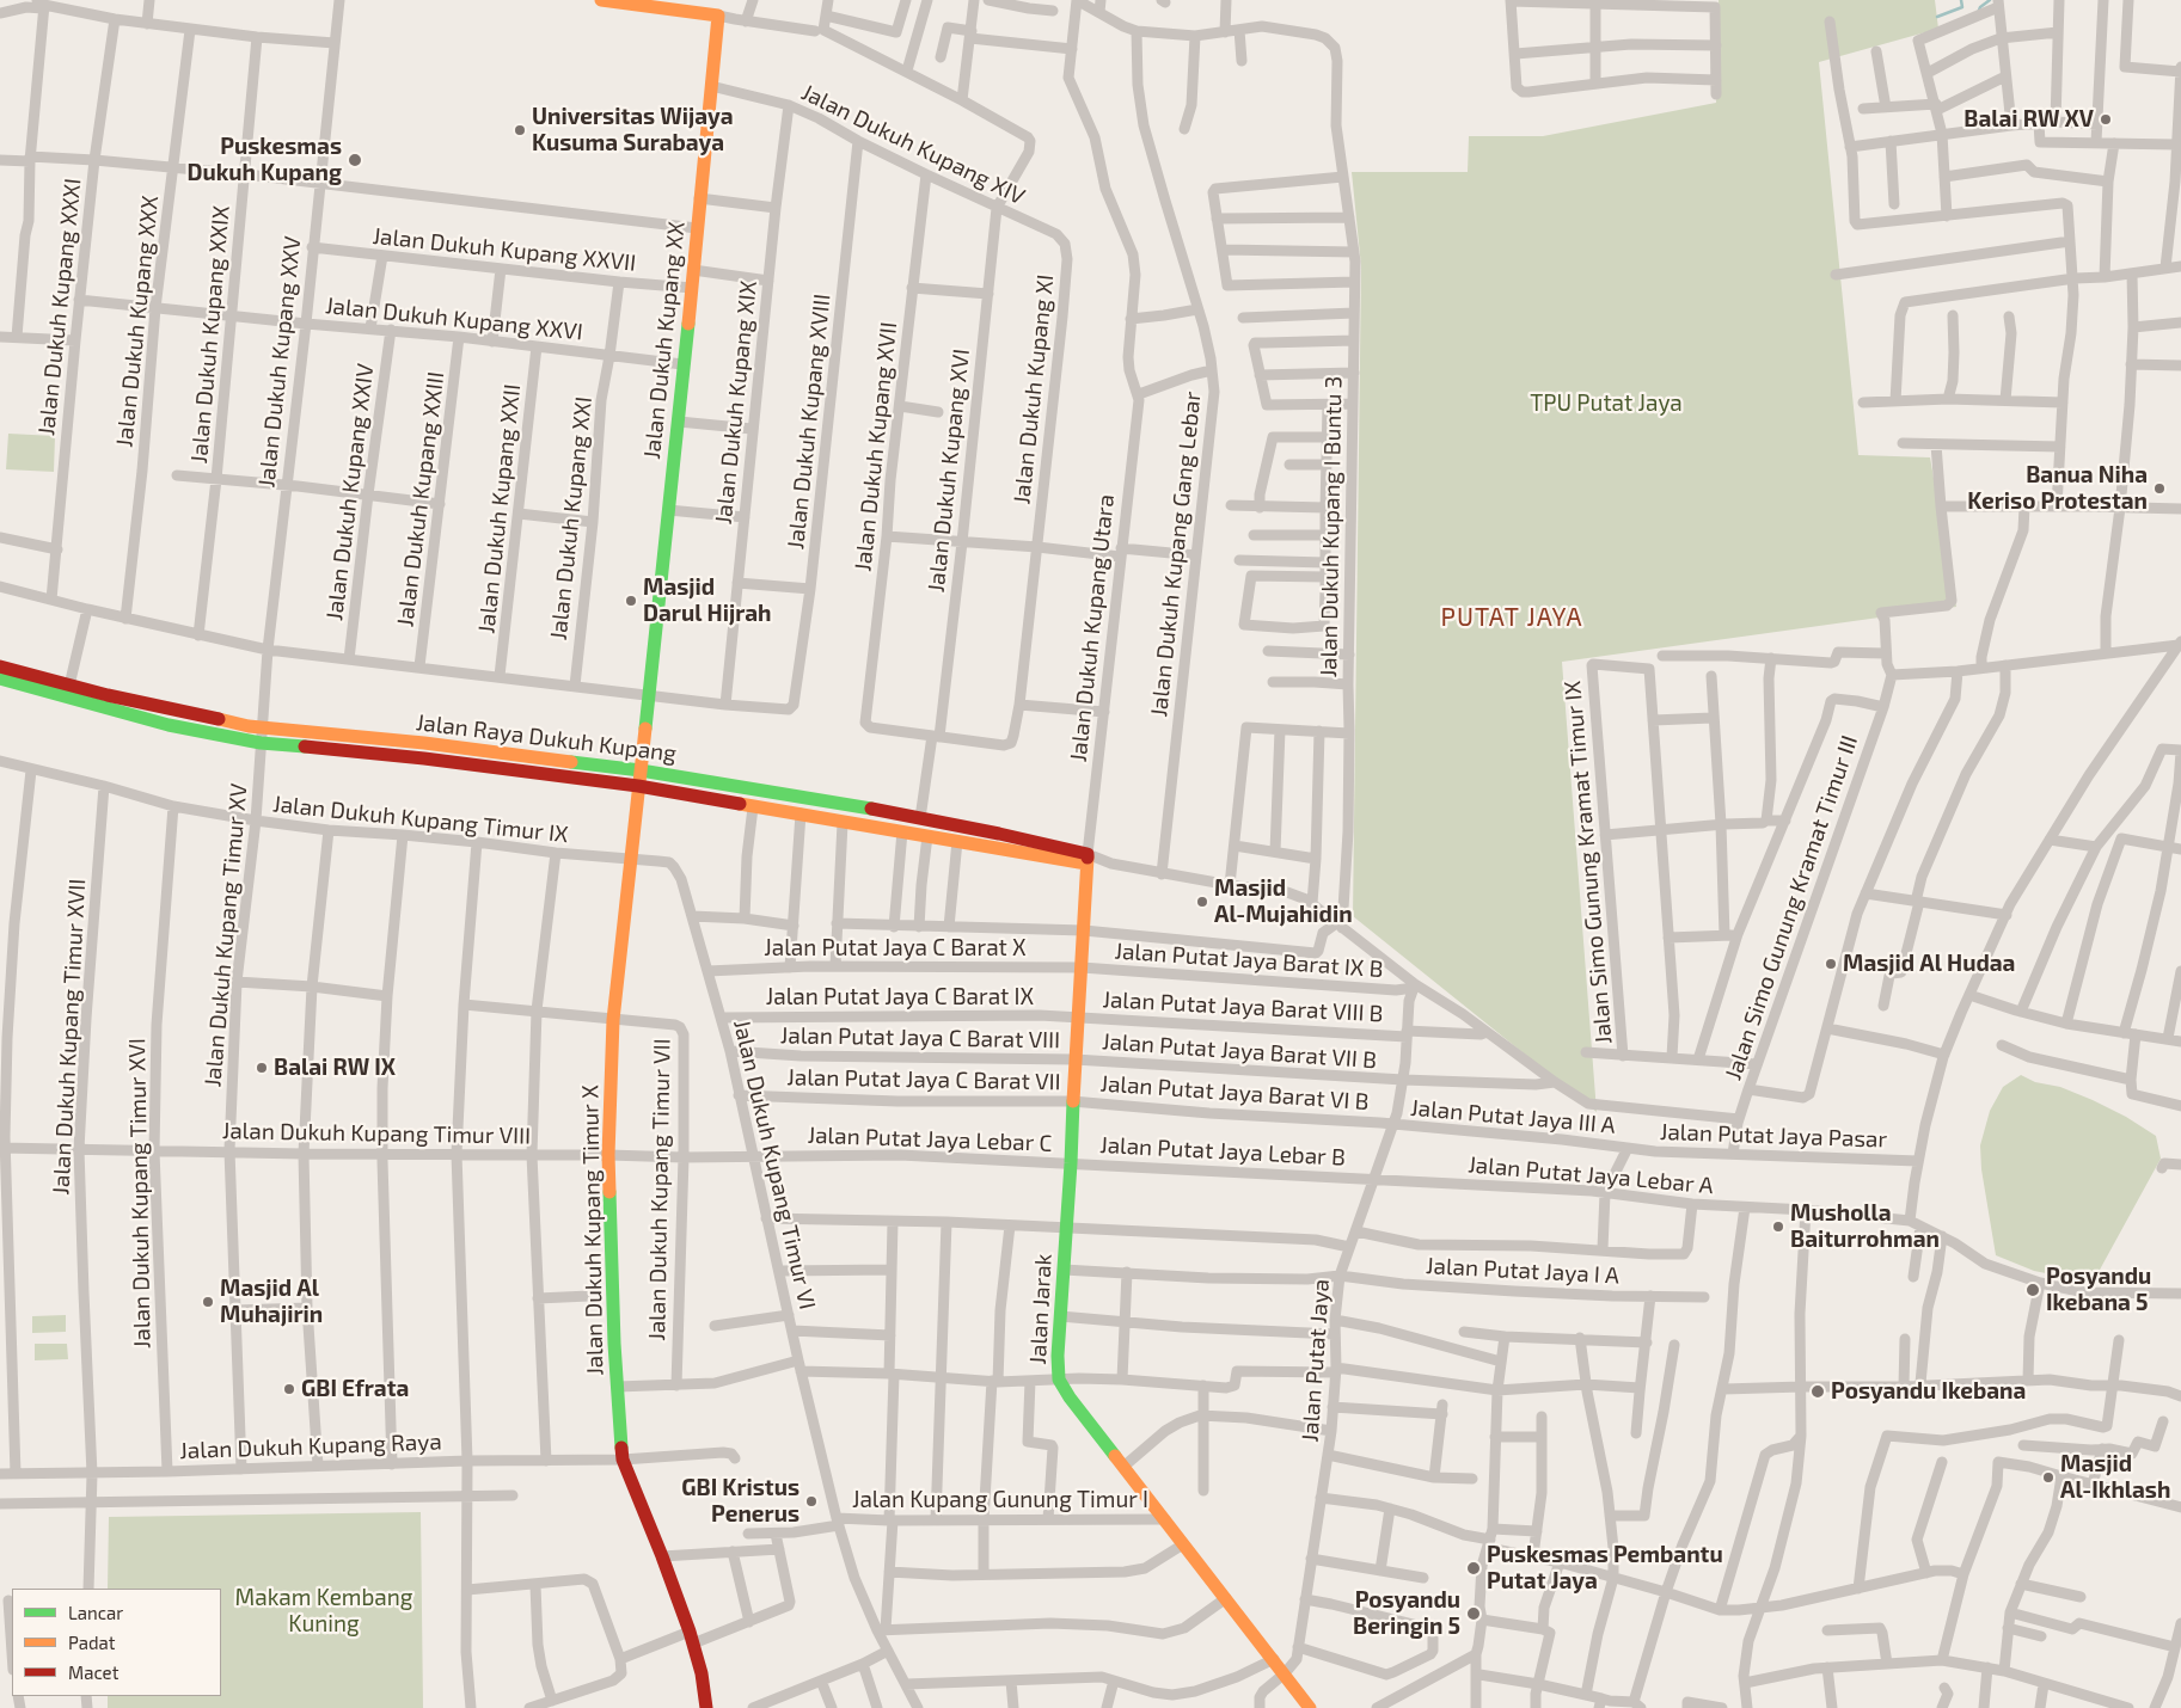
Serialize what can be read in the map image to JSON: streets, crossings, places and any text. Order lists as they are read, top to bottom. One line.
{"streets":{"street":["Jalan Dukuh Kupang XIV","Jalan Dukuh Kupang XXVII","Jalan Dukuh Kupang XXXI","Jalan Dukuh Kupang XXVI","Jalan Dukuh Kupang XXX","Jalan Dukuh Kupang XXIX","Jalan Dukuh Kupang XX","Jalan Dukuh Kupang XXV","Jalan Dukuh Kupang XI","Jalan Dukuh Kupang XIX","Jalan Dukuh Kupang XVIII","Jalan Dukuh Kupang XVII","Jalan Dukuh Kupang XVI","Jalan Dukuh Kupang XXIV","Jalan Dukuh Kupang XXIII","Jalan Dukuh Kupang XXII","Jalan Dukuh Kupang XXI","Jalan Dukuh Kupang I Buntu 3","Jalan Dukuh Kupang Gang Lebar","Jalan Dukuh Kupang Utara","Jalan Raya Dukuh Kupang","Jalan Dukuh Kupang Timur IX","Jalan Simo Gunung Kramat Timur IX","Jalan Simo Gunung Kramat Timur III","Jalan Dukuh Kupang Timur XV","Jalan Putat Jaya C Barat X","Jalan Putat Jaya Barat IX B","Jalan Putat Jaya C Barat IX","Jalan Putat Jaya Barat VIII B","Jalan Dukuh Kupang Timur XVII","Jalan Putat Jaya C Barat VIII","Jalan Putat Jaya Barat VII B","Jalan Putat Jaya C Barat VII","Jalan Putat Jaya Barat VI B","Jalan Putat Jaya III A","Jalan Dukuh Kupang Timur VIII","Jalan Putat Jaya Pasar","Jalan Putat Jaya Lebar C","Jalan Putat Jaya Lebar B","Jalan Dukuh Kupang Timur VI","Jalan Putat Jaya Lebar A","Jalan Dukuh Kupang Timur VII","Jalan Dukuh Kupang Timur XVI","Jalan Dukuh Kupang Timur X","Jalan Putat Jaya I A","Jalan Jarak","Jalan Putat Jaya","Jalan Dukuh Kupang Raya","Jalan Kupang Gunung Timur I"]},"crossings":[["Jalan Dukuh Kupang XIV","Jalan Dukuh Kupang XX"],["Jalan Dukuh Kupang XIV","Jalan Dukuh Kupang XI"],["Jalan Dukuh Kupang XIV","Jalan Dukuh Kupang XIX"],["Jalan Dukuh Kupang XIV","Jalan Dukuh Kupang XVIII"],["Jalan Dukuh Kupang XIV","Jalan Dukuh Kupang XVII"],["Jalan Dukuh Kupang XIV","Jalan Dukuh Kupang XVI"],["Jalan Dukuh Kupang XXVII","Jalan Dukuh Kupang XX"],["Jalan Dukuh Kupang XXVII","Jalan Dukuh Kupang XXV"],["Jalan Dukuh Kupang XXVII","Jalan Dukuh Kupang XXI"],["Jalan Dukuh Kupang XXXI","Jalan Dukuh Kupang XXVI"],["Jalan Dukuh Kupang XXVI","Jalan Dukuh Kupang XXX"],["Jalan Dukuh Kupang XXVI","Jalan Dukuh Kupang XXIX"],["Jalan Dukuh Kupang XXVI","Jalan Dukuh Kupang XX"],["Jalan Dukuh Kupang XXVI","Jalan Dukuh Kupang XXV"],["Jalan Dukuh Kupang XXVI","Jalan Dukuh Kupang XXIV"],["Jalan Dukuh Kupang XXVI","Jalan Dukuh Kupang XXIII"],["Jalan Dukuh Kupang XXVI","Jalan Dukuh Kupang XXII"],["Jalan Dukuh Kupang XXVI","Jalan Dukuh Kupang XXI"],["Jalan Dukuh Kupang XX","Jalan Raya Dukuh Kupang"],["Jalan Dukuh Kupang XX","Jalan Dukuh Kupang Timur X"],["Jalan Dukuh Kupang XXV","Jalan Raya Dukuh Kupang"],["Jalan Dukuh Kupang XXV","Jalan Dukuh Kupang Timur XV"],["Jalan Dukuh Kupang XI","Jalan Dukuh Kupang XVII"],["Jalan Dukuh Kupang XI","Jalan Dukuh Kupang XVI"],["Jalan Dukuh Kupang XIX","Jalan Dukuh Kupang XVIII"],["Jalan Dukuh Kupang XVII","Jalan Dukuh Kupang XVI"],["Jalan Dukuh Kupang XVI","Jalan Raya Dukuh Kupang"],["Jalan Dukuh Kupang I Buntu 3","Jalan Dukuh Kupang Gang Lebar"],["Jalan Dukuh Kupang Utara","Jalan Raya Dukuh Kupang"],["Jalan Dukuh Kupang Utara","Jalan Jarak"],["Jalan Raya Dukuh Kupang","Jalan Dukuh Kupang Timur XV"],["Jalan Raya Dukuh Kupang","Jalan Dukuh Kupang Timur X"],["Jalan Raya Dukuh Kupang","Jalan Jarak"],["Jalan Dukuh Kupang Timur IX","Jalan Dukuh Kupang Timur XV"],["Jalan Dukuh Kupang Timur IX","Jalan Dukuh Kupang Timur XVII"],["Jalan Dukuh Kupang Timur IX","Jalan Dukuh Kupang Timur VI"],["Jalan Dukuh Kupang Timur IX","Jalan Dukuh Kupang Timur XVI"],["Jalan Dukuh Kupang Timur IX","Jalan Dukuh Kupang Timur X"],["Jalan Simo Gunung Kramat Timur III","Jalan Putat Jaya Pasar"],["Jalan Dukuh Kupang Timur XV","Jalan Dukuh Kupang Timur VIII"],["Jalan Dukuh Kupang Timur XV","Jalan Dukuh Kupang Raya"],["Jalan Putat Jaya C Barat X","Jalan Putat Jaya Barat IX B"],["Jalan Putat Jaya C Barat X","Jalan Dukuh Kupang Timur VI"],["Jalan Putat Jaya C Barat X","Jalan Jarak"],["Jalan Putat Jaya Barat IX B","Jalan Jarak"],["Jalan Putat Jaya Barat IX B","Jalan Putat Jaya"],["Jalan Putat Jaya C Barat IX","Jalan Putat Jaya Barat VIII B"],["Jalan Putat Jaya C Barat IX","Jalan Dukuh Kupang Timur VI"],["Jalan Putat Jaya C Barat IX","Jalan Jarak"],["Jalan Putat Jaya Barat VIII B","Jalan Jarak"],["Jalan Putat Jaya Barat VIII B","Jalan Putat Jaya"],["Jalan Dukuh Kupang Timur XVII","Jalan Dukuh Kupang Timur VIII"],["Jalan Dukuh Kupang Timur XVII","Jalan Dukuh Kupang Raya"],["Jalan Putat Jaya C Barat VIII","Jalan Putat Jaya Barat VII B"],["Jalan Putat Jaya C Barat VIII","Jalan Dukuh Kupang Timur VI"],["Jalan Putat Jaya C Barat VIII","Jalan Jarak"],["Jalan Putat Jaya Barat VII B","Jalan Jarak"],["Jalan Putat Jaya Barat VII B","Jalan Putat Jaya"],["Jalan Putat Jaya C Barat VII","Jalan Putat Jaya Barat VI B"],["Jalan Putat Jaya C Barat VII","Jalan Dukuh Kupang Timur VI"],["Jalan Putat Jaya C Barat VII","Jalan Jarak"],["Jalan Putat Jaya Barat VI B","Jalan Putat Jaya III A"],["Jalan Putat Jaya Barat VI B","Jalan Jarak"],["Jalan Putat Jaya Barat VI B","Jalan Putat Jaya"],["Jalan Putat Jaya III A","Jalan Putat Jaya Pasar"],["Jalan Putat Jaya III A","Jalan Putat Jaya"],["Jalan Dukuh Kupang Timur VIII","Jalan Putat Jaya Lebar C"],["Jalan Dukuh Kupang Timur VIII","Jalan Dukuh Kupang Timur VI"],["Jalan Dukuh Kupang Timur VIII","Jalan Dukuh Kupang Timur VII"],["Jalan Dukuh Kupang Timur VIII","Jalan Dukuh Kupang Timur XVI"],["Jalan Dukuh Kupang Timur VIII","Jalan Dukuh Kupang Timur X"],["Jalan Putat Jaya Lebar C","Jalan Putat Jaya Lebar B"],["Jalan Putat Jaya Lebar C","Jalan Dukuh Kupang Timur VI"],["Jalan Putat Jaya Lebar C","Jalan Jarak"],["Jalan Putat Jaya Lebar B","Jalan Putat Jaya Lebar A"],["Jalan Putat Jaya Lebar B","Jalan Jarak"],["Jalan Putat Jaya Lebar B","Jalan Putat Jaya"],["Jalan Dukuh Kupang Timur VI","Jalan Dukuh Kupang Timur X"],["Jalan Dukuh Kupang Timur VI","Jalan Kupang Gunung Timur I"],["Jalan Putat Jaya Lebar A","Jalan Putat Jaya"],["Jalan Dukuh Kupang Timur VII","Jalan Dukuh Kupang Timur X"],["Jalan Dukuh Kupang Timur XVI","Jalan Dukuh Kupang Raya"],["Jalan Dukuh Kupang Timur X","Jalan Dukuh Kupang Raya"],["Jalan Putat Jaya I A","Jalan Jarak"],["Jalan Putat Jaya I A","Jalan Putat Jaya"],["Jalan Jarak","Jalan Putat Jaya"],["Jalan Jarak","Jalan Kupang Gunung Timur I"]],"districts":["PUTAT JAYA"],"parks":["TPU Putat Jaya","Makam Kembang Kuning"],"places":["Balai RW XV","Universitas Wijaya Kusuma Surabaya","Puskesmas Dukuh Kupang","Banua Niha Keriso Protestan","Masjid Darul Hijrah","Masjid Al-Mujahidin","Masjid Al Hudaa","Balai RW IX","Musholla Baiturrohman","Posyandu Ikebana 5","Masjid Al Muhajirin","GBI Efrata","Posyandu Ikebana","Masjid Al-Ikhlash","GBI Kristus Penerus","Puskesmas Pembantu Putat Jaya","Posyandu Beringin 5"],"legend":["Lancar","Padat","Macet"]}
